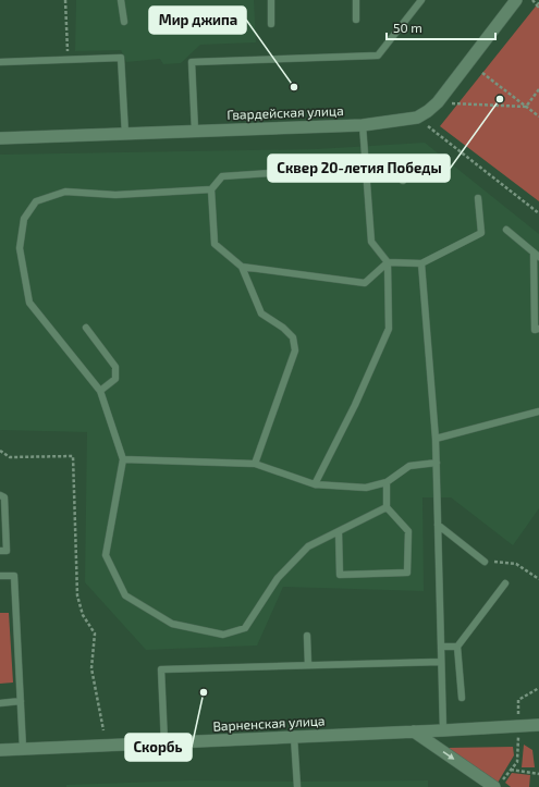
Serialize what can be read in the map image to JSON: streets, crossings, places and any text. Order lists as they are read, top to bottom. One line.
{"streets":{"street":["Гвардейская улица","Варненская улица"]},"places":["Мир джипа","Сквер 20-летия Победы","Скорбь"],"scale_bar":"50 m"}
